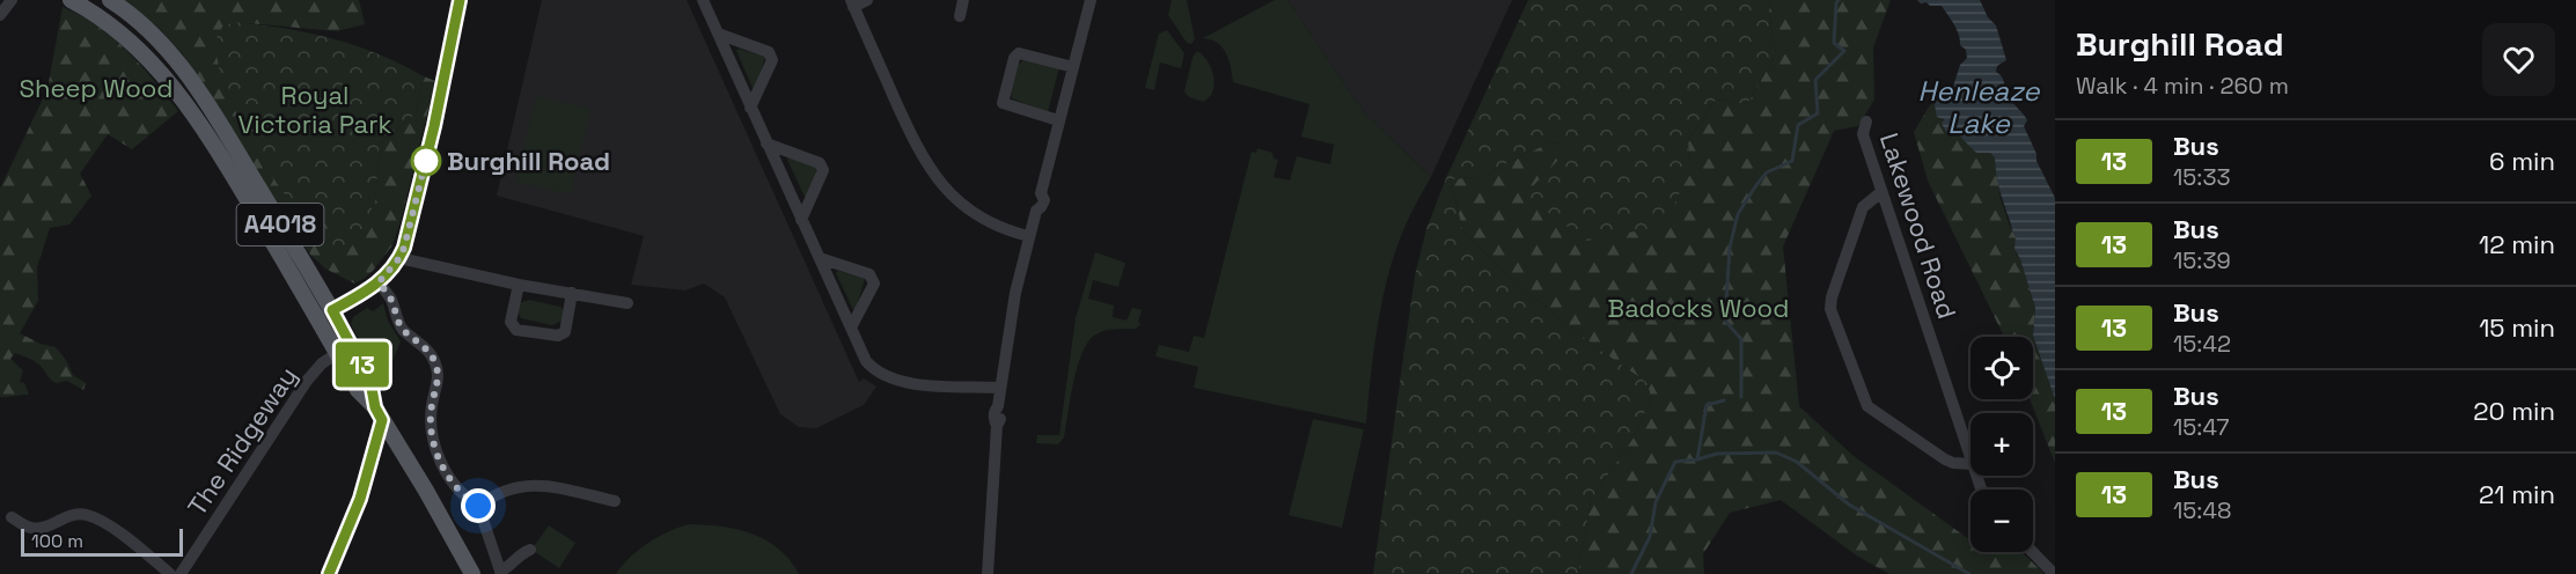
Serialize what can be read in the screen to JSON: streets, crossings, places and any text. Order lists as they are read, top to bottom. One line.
{"streets":{"main road":["A4018"],"street":["Lakewood Road","The Ridgeway"]},"crossings":[["A4018","The Ridgeway"]],"water":["Henleaze Lake"],"parks":["Sheep Wood","Royal Victoria Park","Badocks Wood"],"places":["Burghill Road"],"lines":["bus line 13"],"scale_bar":"100 m","page":{"on_map":"13","heading":["Burghill Road","Walk · 4 min · 260 m"],"list":[{"mark":"13","name":"Bus","note":"15:33","value":"6 min"},{"mark":"13","name":"Bus","note":"15:39","value":"12 min"},{"mark":"13","name":"Bus","note":"15:42","value":"15 min"},{"mark":"13","name":"Bus","note":"15:47","value":"20 min"},{"mark":"13","name":"Bus","note":"15:48","value":"21 min"}],"map_buttons":["+","−"],"scale":"100 m"}}
